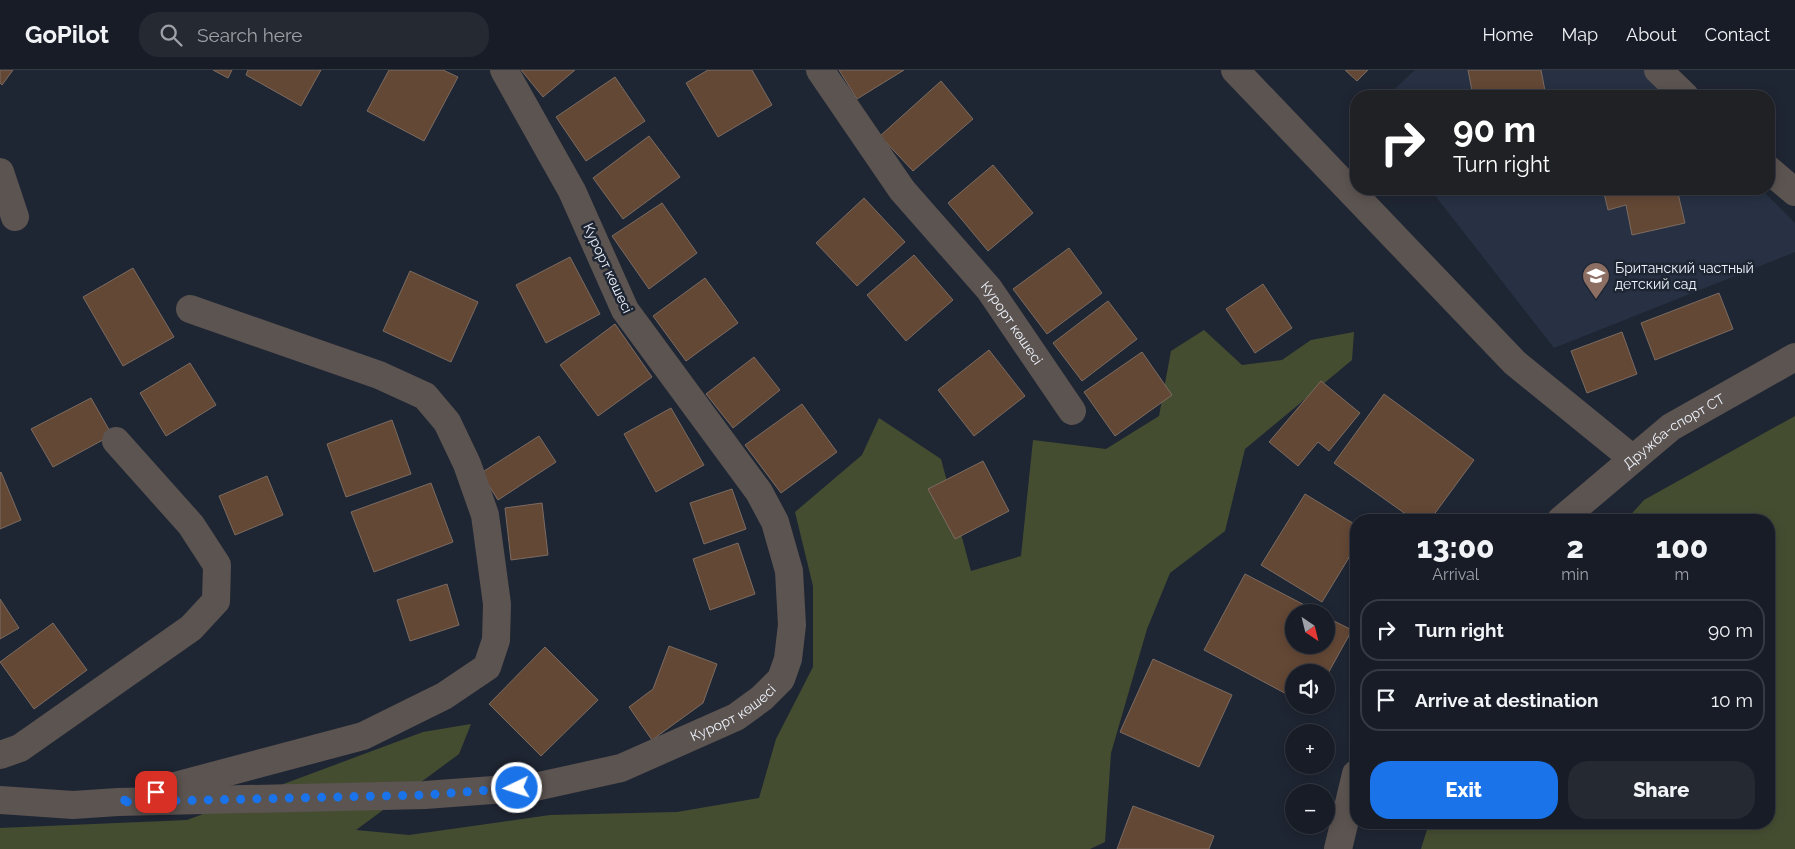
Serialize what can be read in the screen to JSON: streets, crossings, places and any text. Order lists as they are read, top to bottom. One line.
{"streets":{"street":["Курорт көшесі","Дружба-спорт СТ"]},"places":{"school or university":["Британский частный детский сад"]},"north":"bottom right","page":{"header":"GoPilot","search":"Search here","nav":["Home","Map","About","Contact"],"turn":["90 m","Turn right"],"eta":["13:00","Arrival","2","min","100","m"],"list":[{"name":"Turn right","value":"90 m"},{"name":"Arrive at destination","value":"10 m"}],"map_buttons":["+","−"],"buttons":["Exit","Share"]}}
